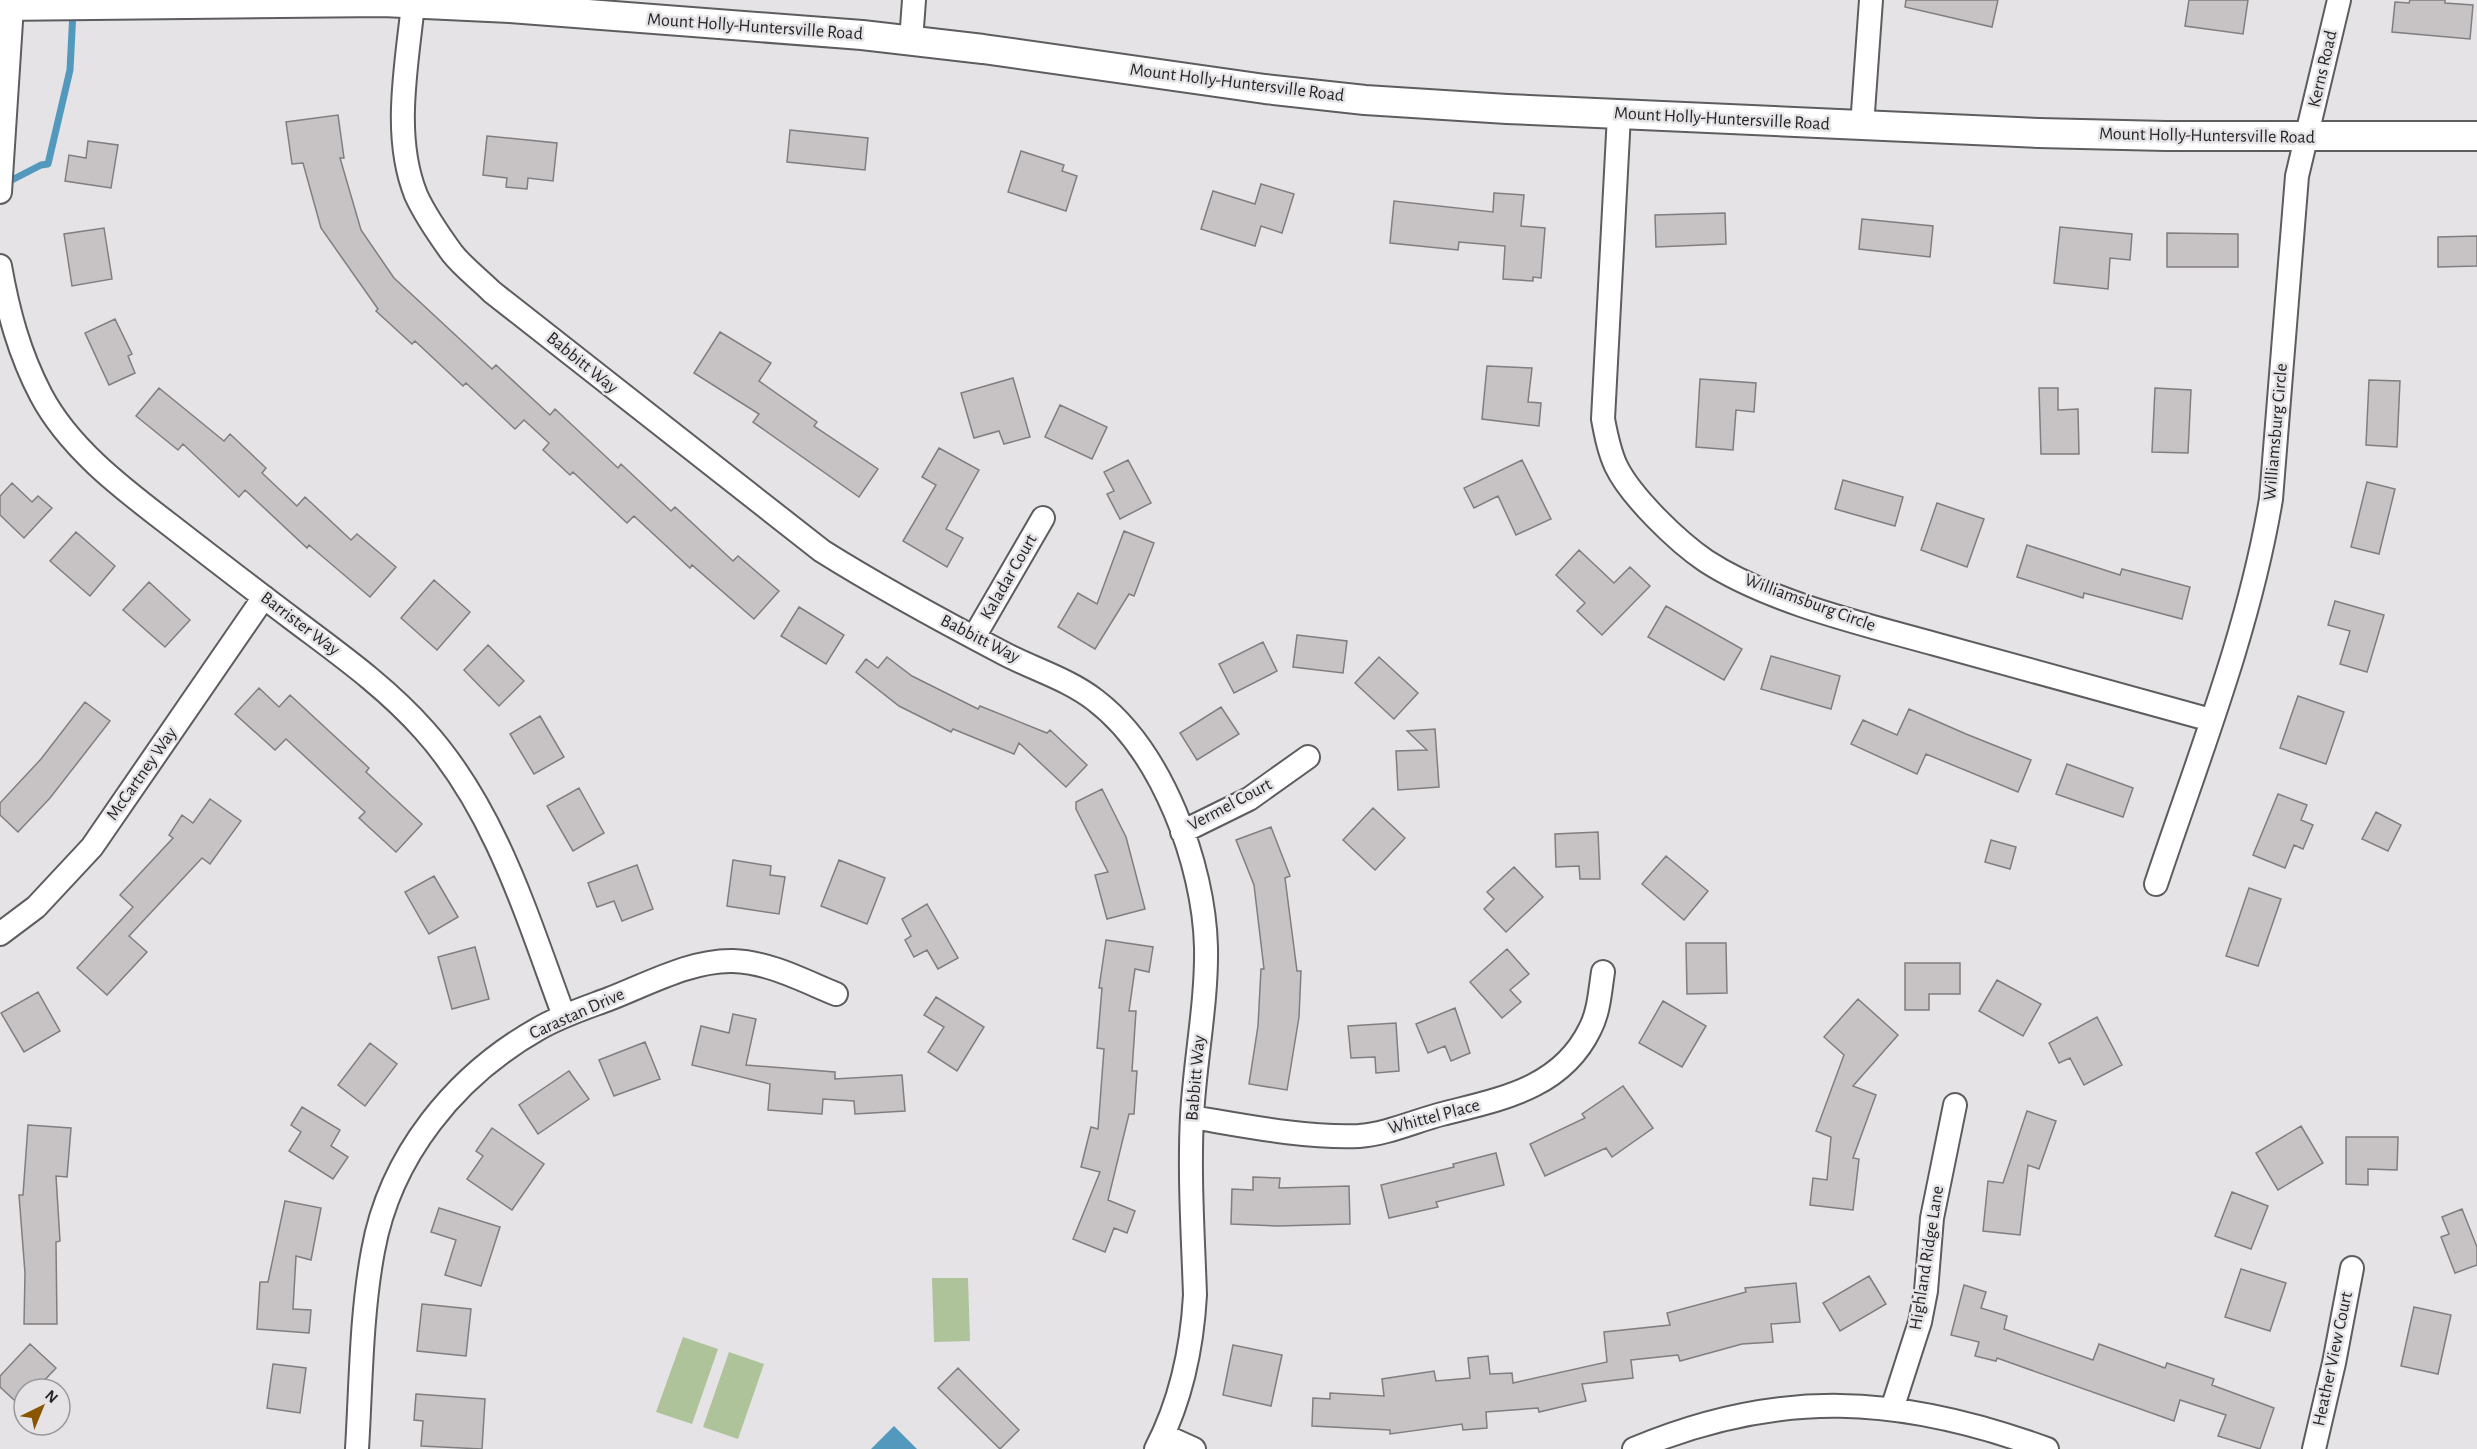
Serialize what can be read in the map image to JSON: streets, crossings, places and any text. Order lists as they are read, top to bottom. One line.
{"streets":{"main road":["Mount Holly-Huntersville Road"],"street":["Kerns Road","Babbitt Way","Williamsburg Circle","Kaladar Court","Barrister Way","McCartney Way","Vermel Court","Carastan Drive","Whittel Place","Highland Ridge Lane","Heather View Court"]},"crossings":[["Mount Holly-Huntersville Road","Kerns Road"],["Mount Holly-Huntersville Road","Babbitt Way"],["Mount Holly-Huntersville Road","Williamsburg Circle"],["Kerns Road","Williamsburg Circle"],["Babbitt Way","Kaladar Court"],["Babbitt Way","Vermel Court"],["Babbitt Way","Whittel Place"],["Barrister Way","McCartney Way"],["Barrister Way","Carastan Drive"]],"north":"top right"}
